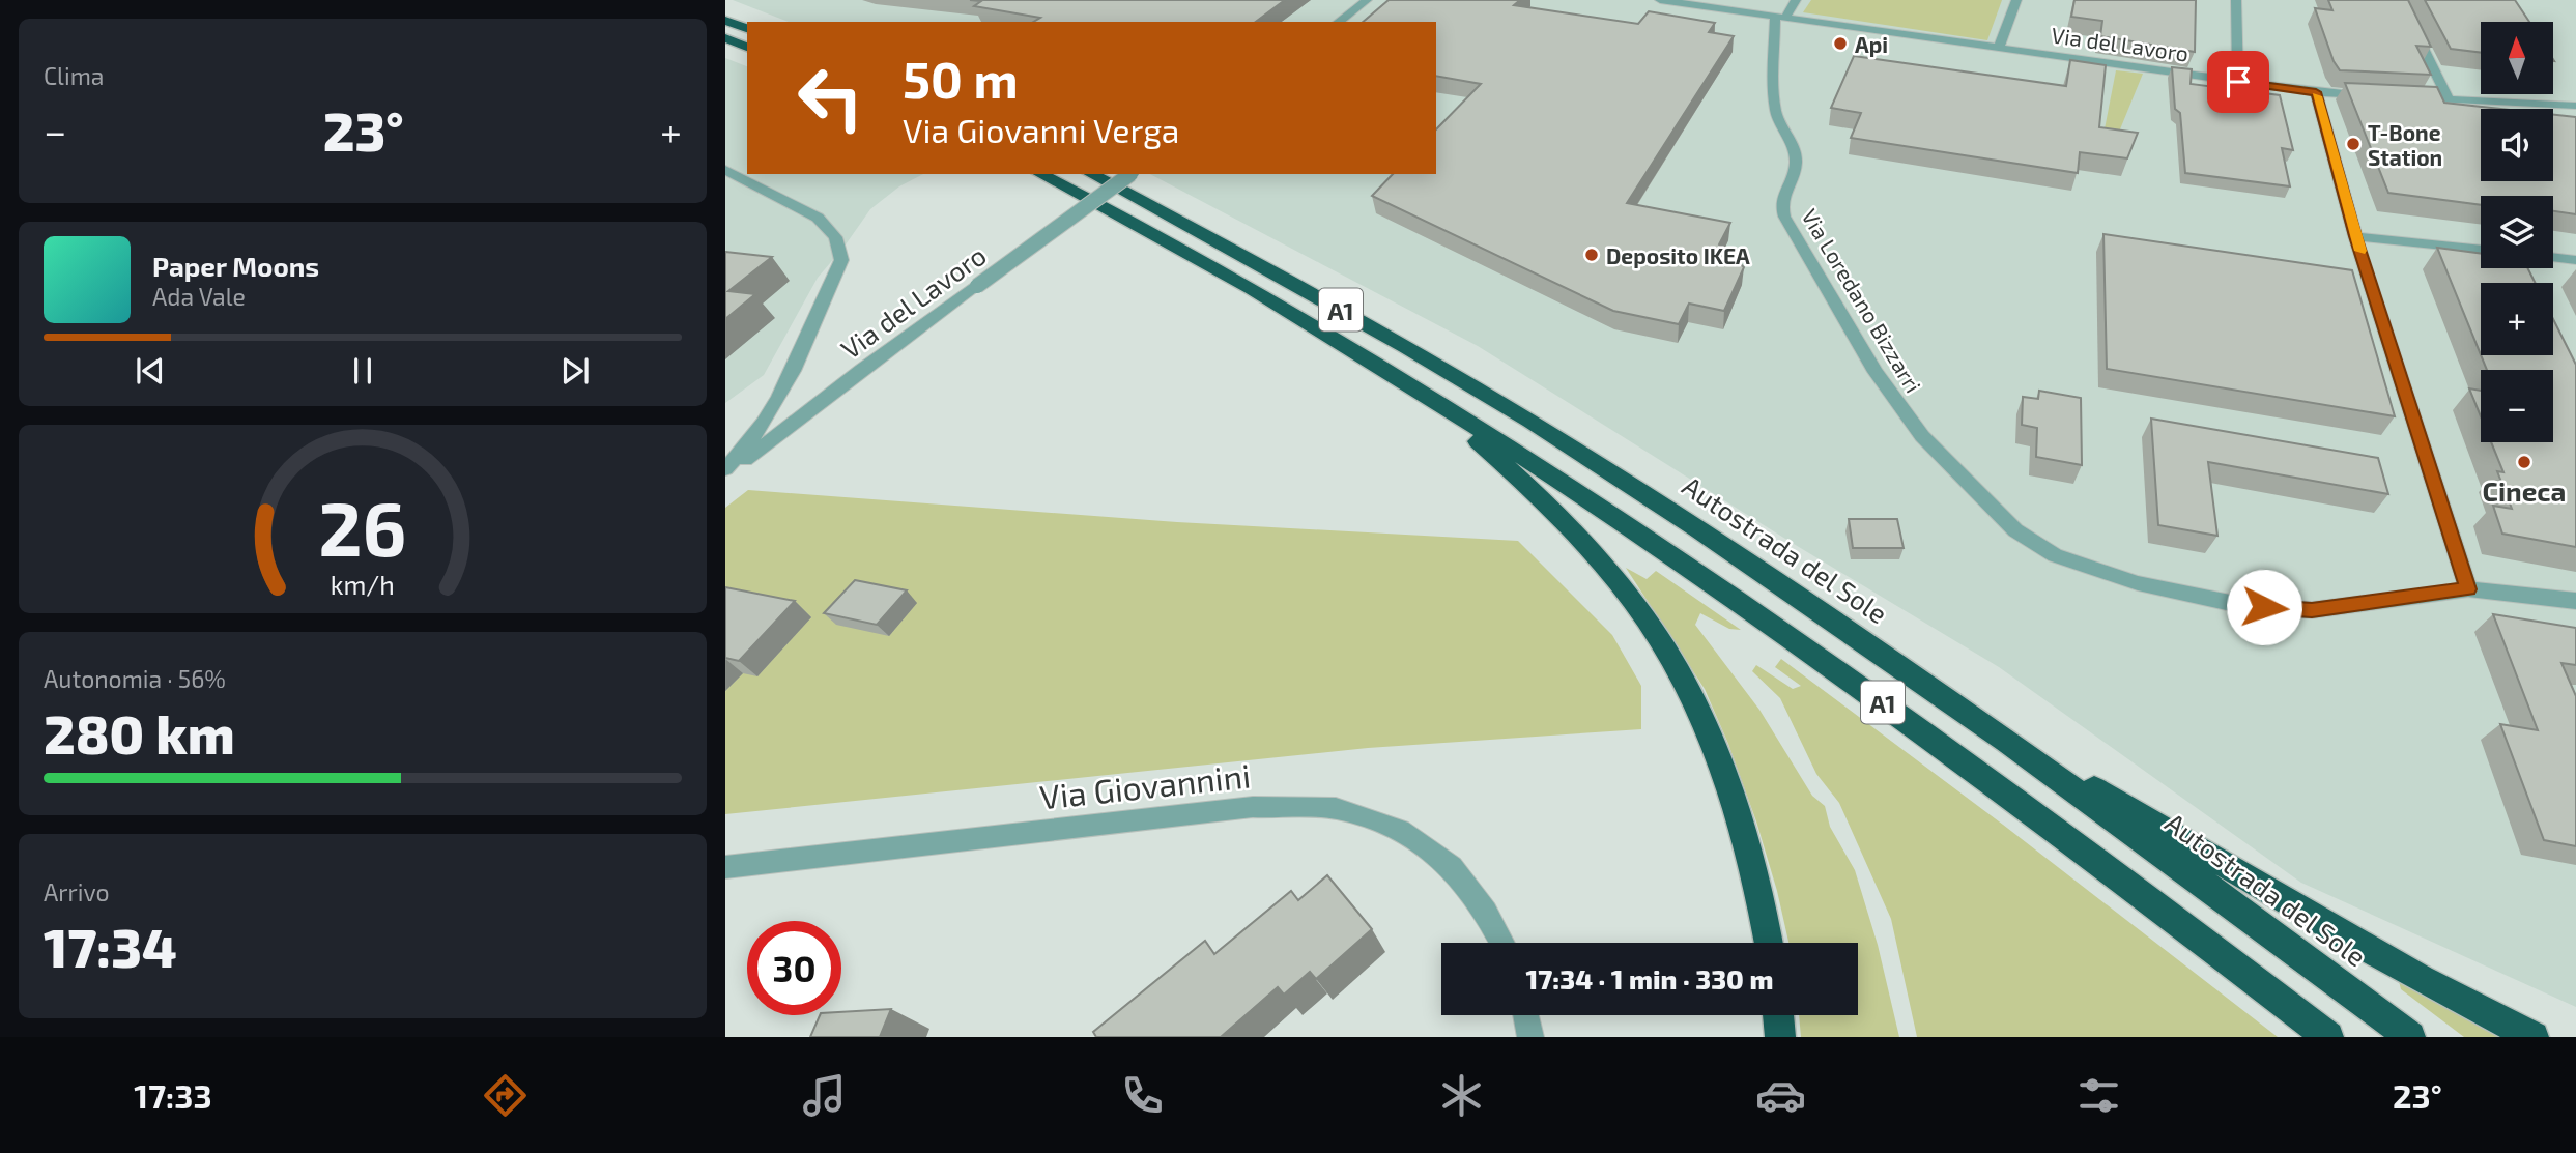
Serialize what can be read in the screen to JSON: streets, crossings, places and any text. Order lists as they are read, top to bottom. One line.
{"streets":{"highway":["A1","Autostrada del Sole"],"street":["Via del Lavoro","Via Loredano Bizzarri","Via Giovannini"]},"crossings":[["Via del Lavoro","Via Loredano Bizzarri"]],"places":["Api","T-Bone Station","Deposito IKEA","Cineca"],"north":"top","page":{"tile":["Clima",["Autonomia · 56%","280 km"],["Arrivo","17:34"]],"map_buttons":["+","−"],"turn":["50 m","Via Giovanni Verga"],"heat":["−","23°","+"],"song":["Paper Moons","Ada Vale"],"limit":"30","trip":"17:34 · 1 min · 330 m","tabs":["17:33","23°"],"gauge":["26","km/h"]}}
